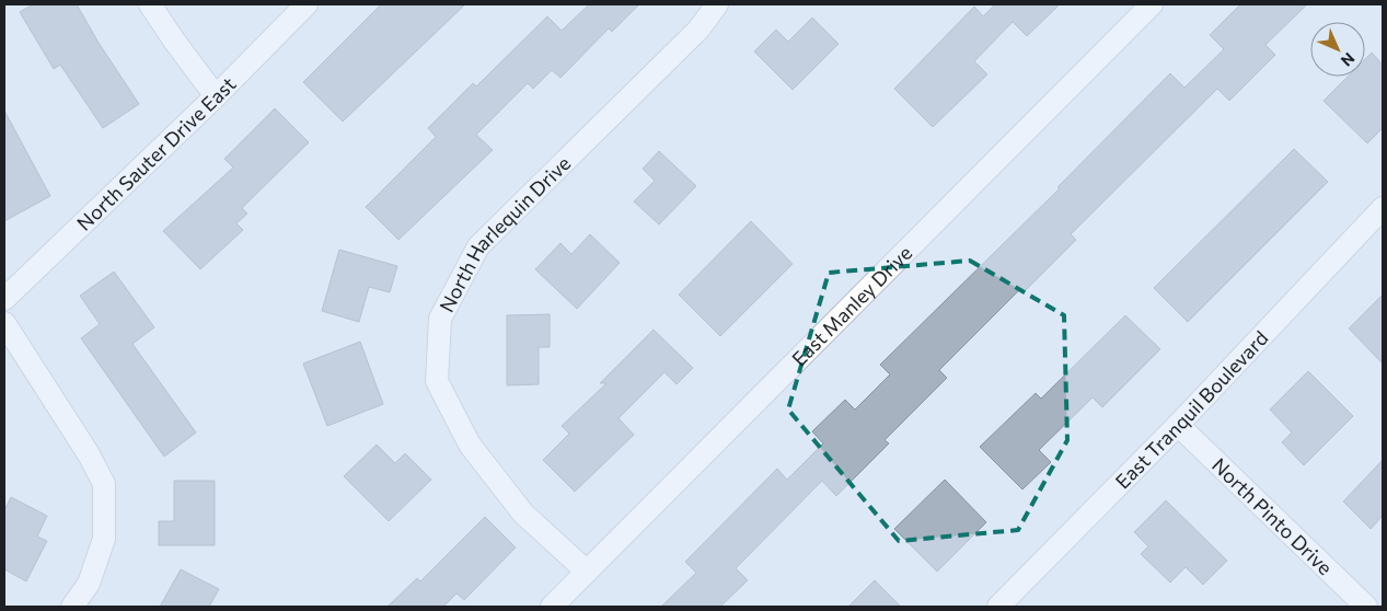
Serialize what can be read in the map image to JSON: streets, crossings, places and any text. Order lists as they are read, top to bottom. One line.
{"streets":{"street":["North Sauter Drive East","North Harlequin Drive","East Manley Drive","East Tranquil Boulevard","North Pinto Drive"]},"crossings":[["North Harlequin Drive","East Manley Drive"],["East Tranquil Boulevard","North Pinto Drive"]],"north":"bottom right"}
